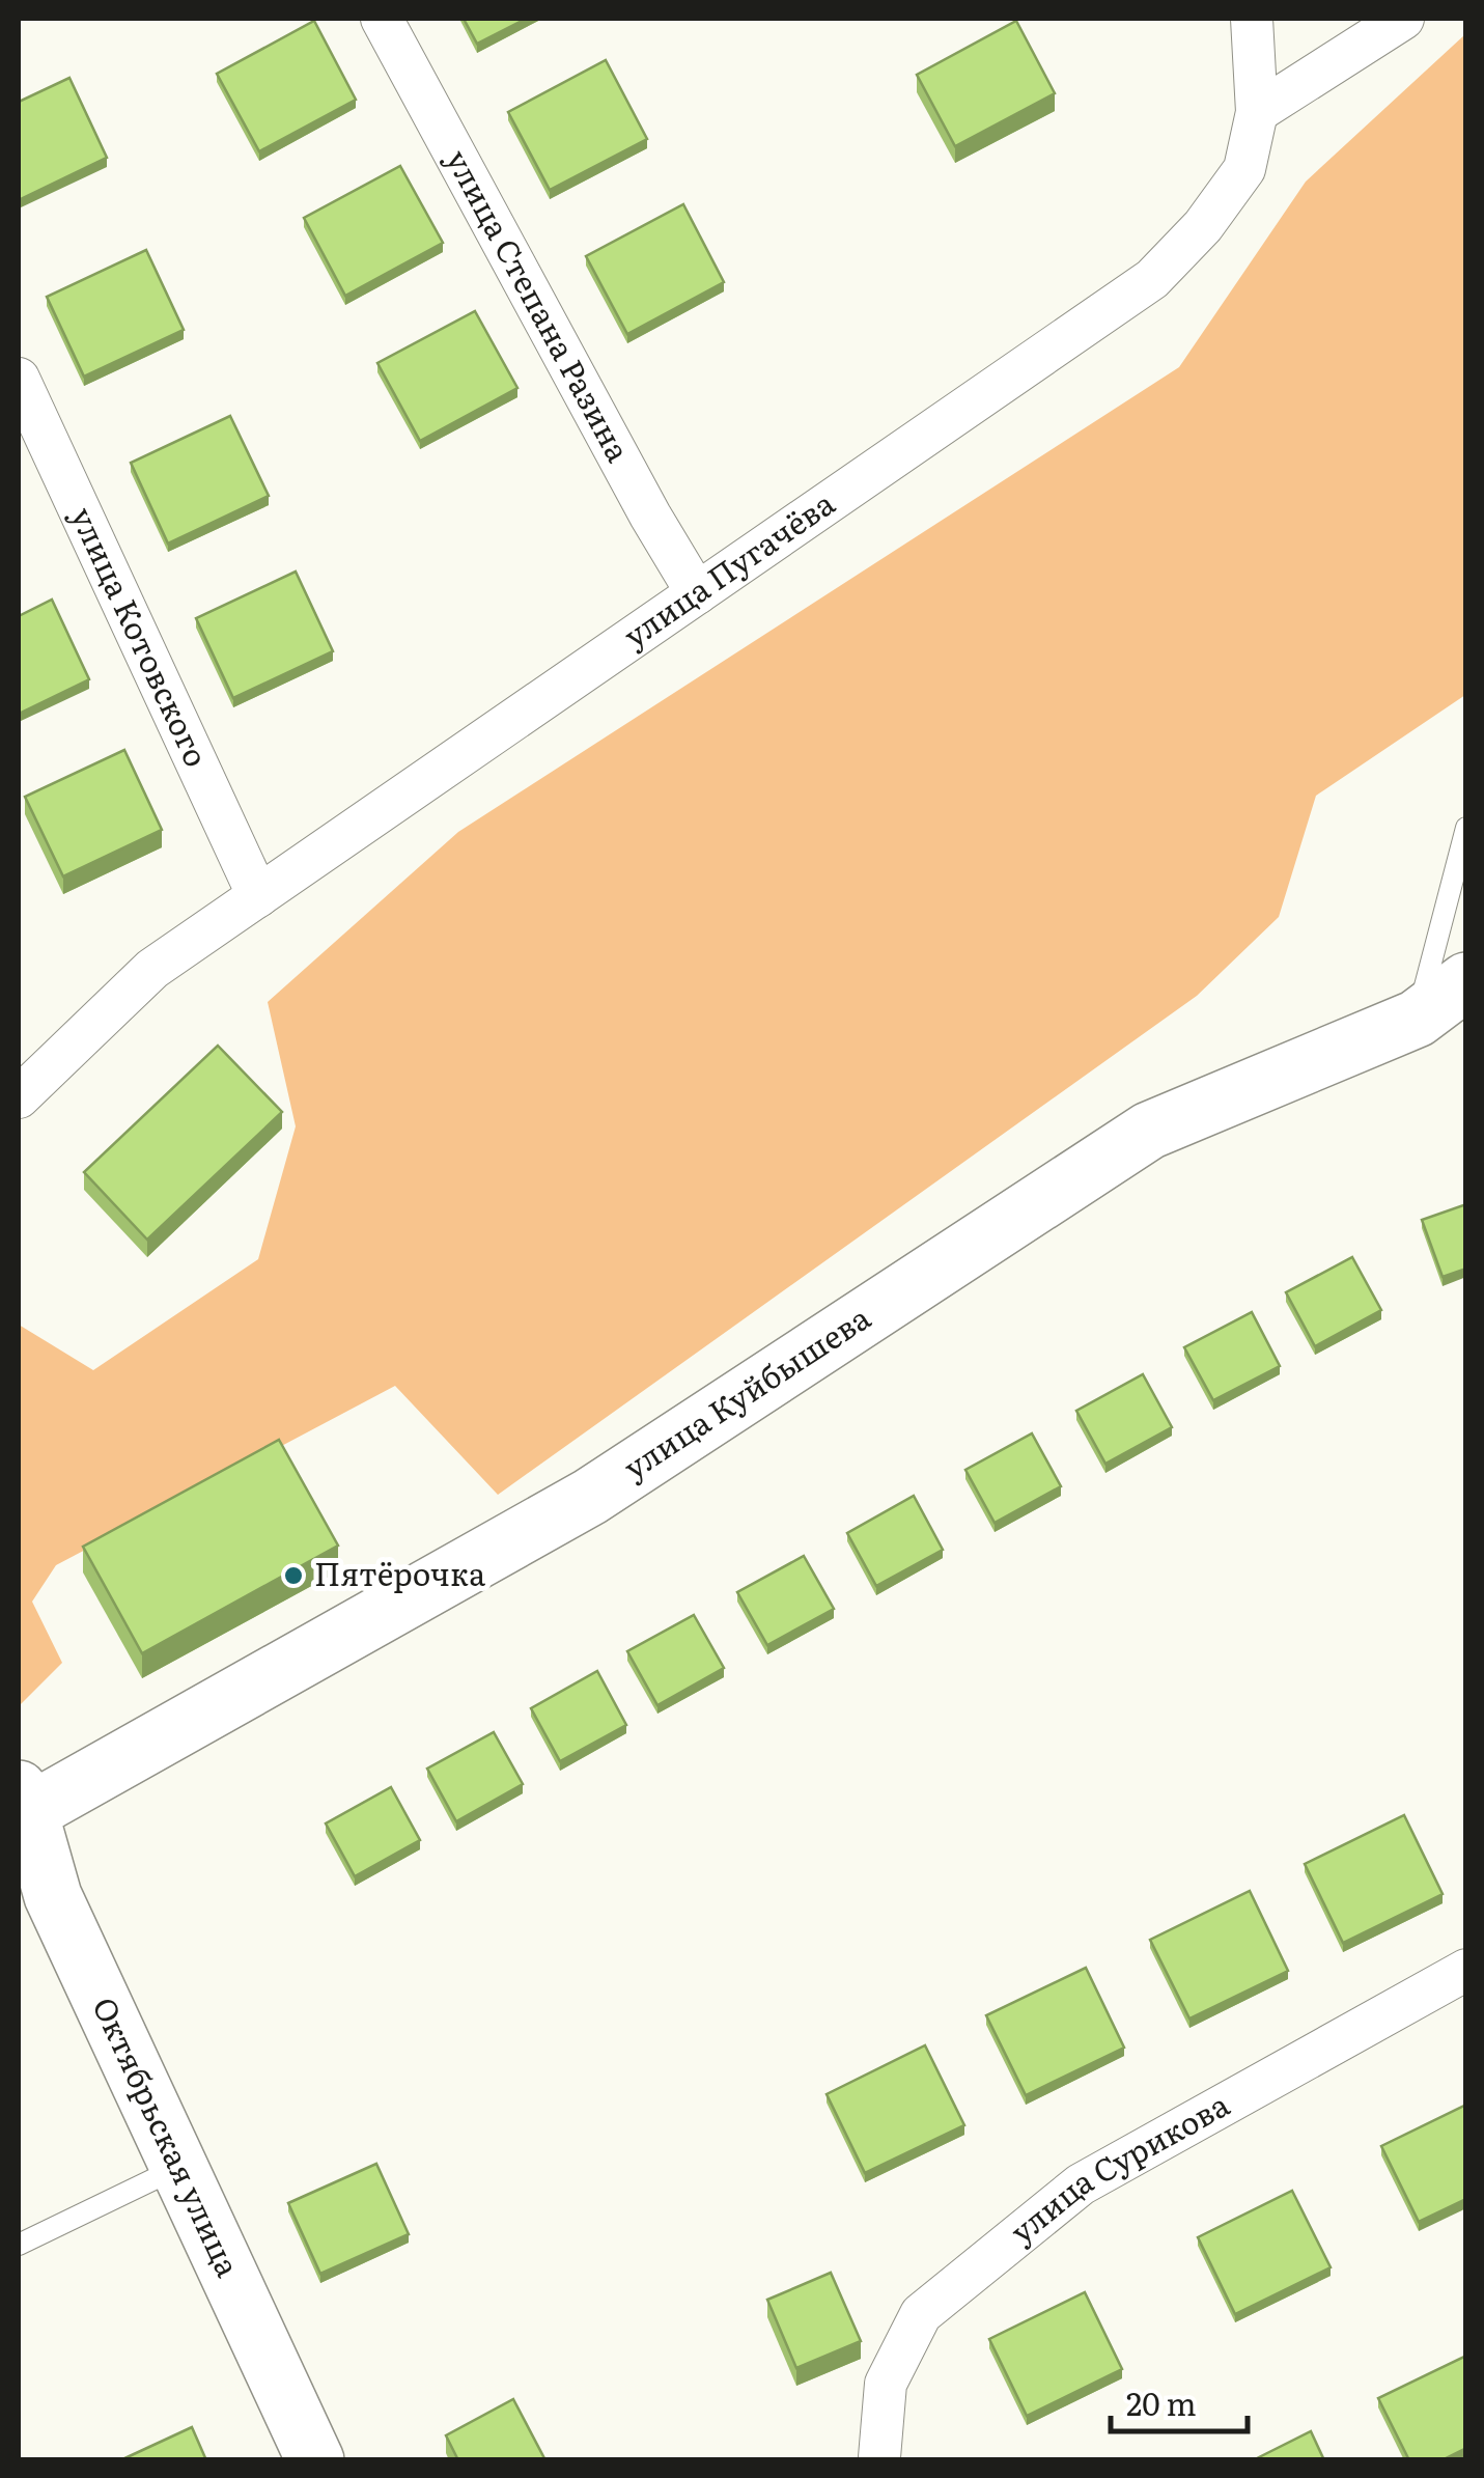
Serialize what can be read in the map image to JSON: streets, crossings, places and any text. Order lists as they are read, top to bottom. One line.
{"streets":{"main road":["улица Куйбышева","Октябрьская улица"],"street":["улица Степана Разина","улица Пугачёва","улица Котовского","улица Сурикова"]},"crossings":[["улица Степана Разина","улица Пугачёва"],["улица Пугачёва","улица Котовского"],["улица Куйбышева","Октябрьская улица"]],"places":["Пятёрочка"],"scale_bar":"20 m"}
